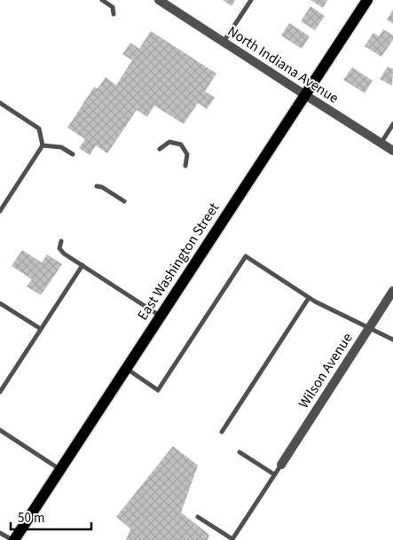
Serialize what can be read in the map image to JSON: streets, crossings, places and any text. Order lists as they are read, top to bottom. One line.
{"streets":{"main road":["East Washington Street"],"street":["North Indiana Avenue","Wilson Avenue"]},"crossings":[["North Indiana Avenue","East Washington Street"]],"scale_bar":"50 m"}
